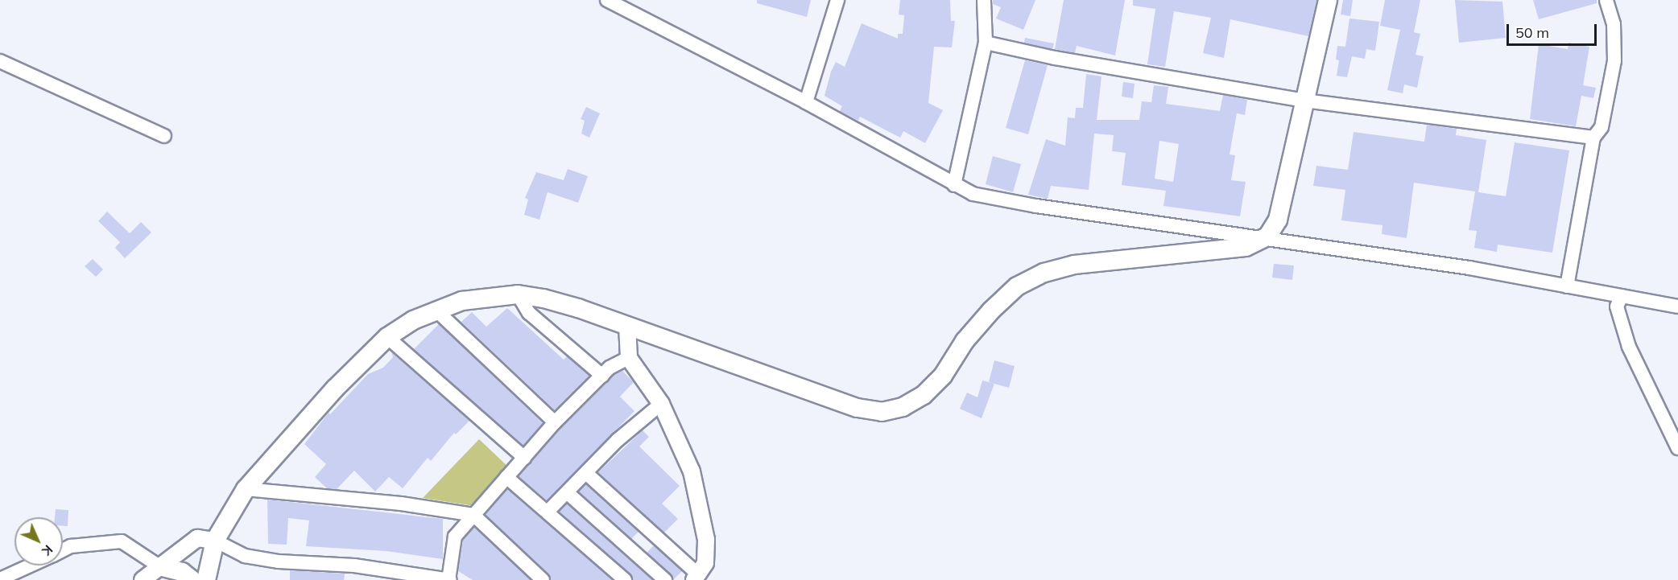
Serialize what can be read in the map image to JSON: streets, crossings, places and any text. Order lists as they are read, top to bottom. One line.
{"scale_bar":"50 m","north":"bottom right"}
